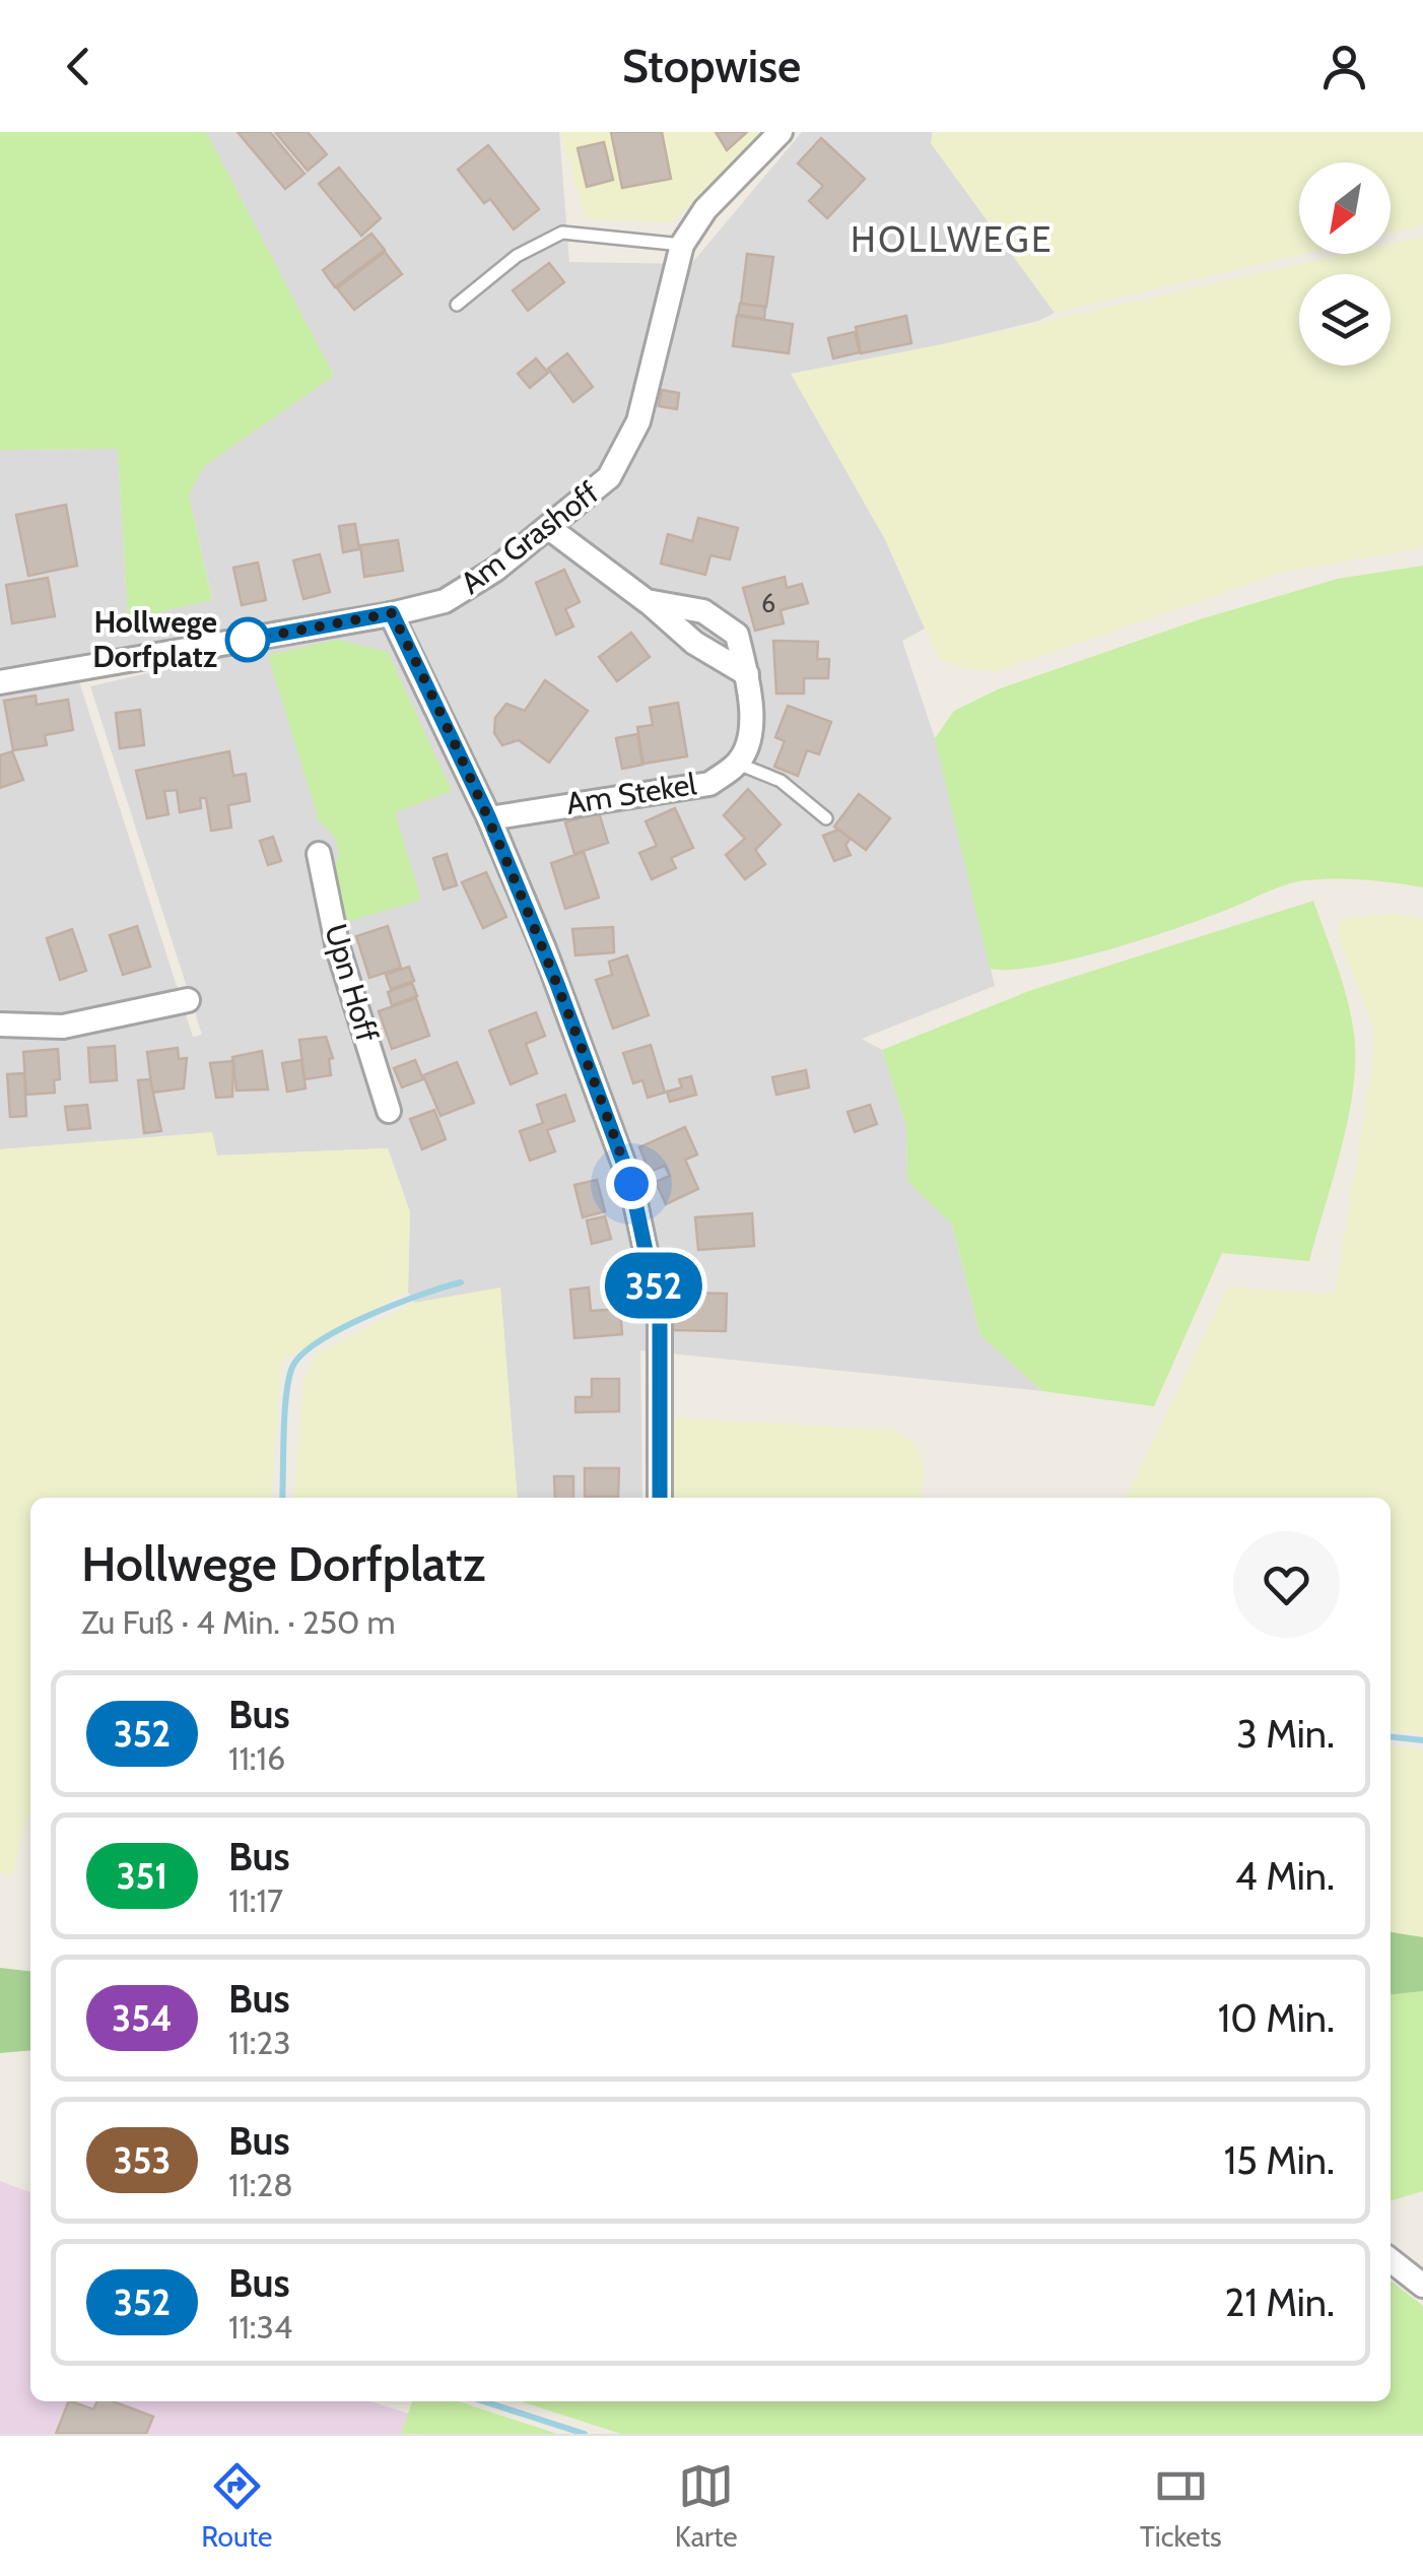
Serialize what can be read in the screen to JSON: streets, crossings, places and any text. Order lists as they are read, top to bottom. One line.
{"streets":{"street":["Am Grashoff","Am Stekel","Upn Hoff"]},"crossings":[["Am Grashoff","Am Stekel"]],"districts":["HOLLWEGE"],"places":["Hollwege Dorfplatz"],"lines":["bus line 352"],"house_numbers":["6"],"north":"bottom left","page":{"header":"Stopwise","on_map":"352","heading":["Hollwege Dorfplatz","Zu Fuß · 4 Min. · 250 m"],"list":[{"mark":"352","name":"Bus","note":"11:16","value":"3 Min."},{"mark":"351","name":"Bus","note":"11:17","value":"4 Min."},{"mark":"354","name":"Bus","note":"11:23","value":"10 Min."},{"mark":"353","name":"Bus","note":"11:28","value":"15 Min."},{"mark":"352","name":"Bus","note":"11:34","value":"21 Min."}],"tabs":["Route","Karte","Tickets"]}}
